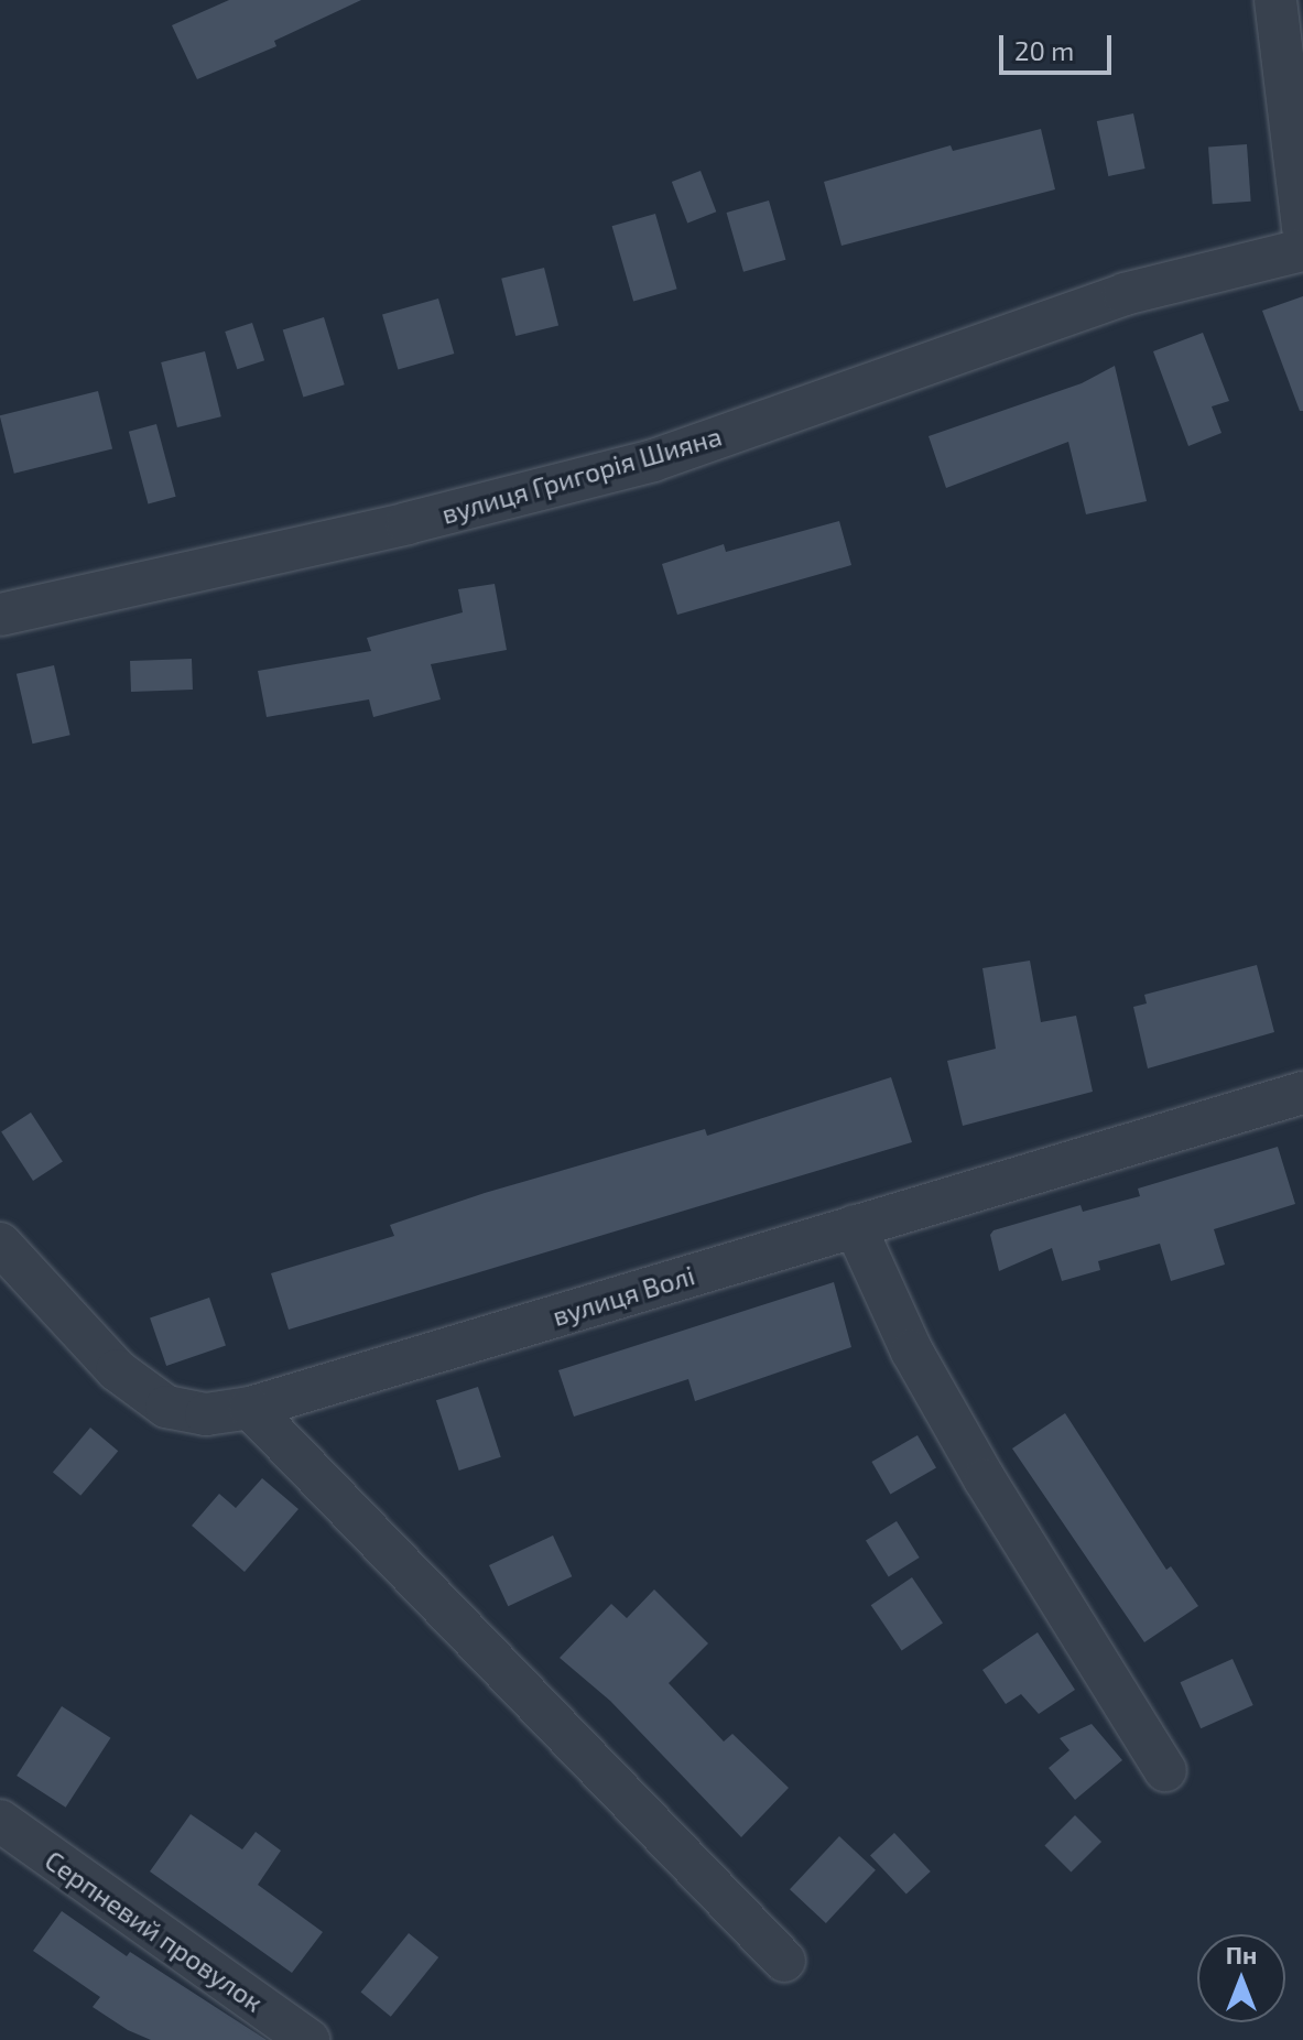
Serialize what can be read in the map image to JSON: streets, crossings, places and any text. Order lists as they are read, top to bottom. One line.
{"streets":{"street":["вулиця Григорія Шияна","вулиця Волі","Серпневий провулок"]},"scale_bar":"20 m","north":"top"}
